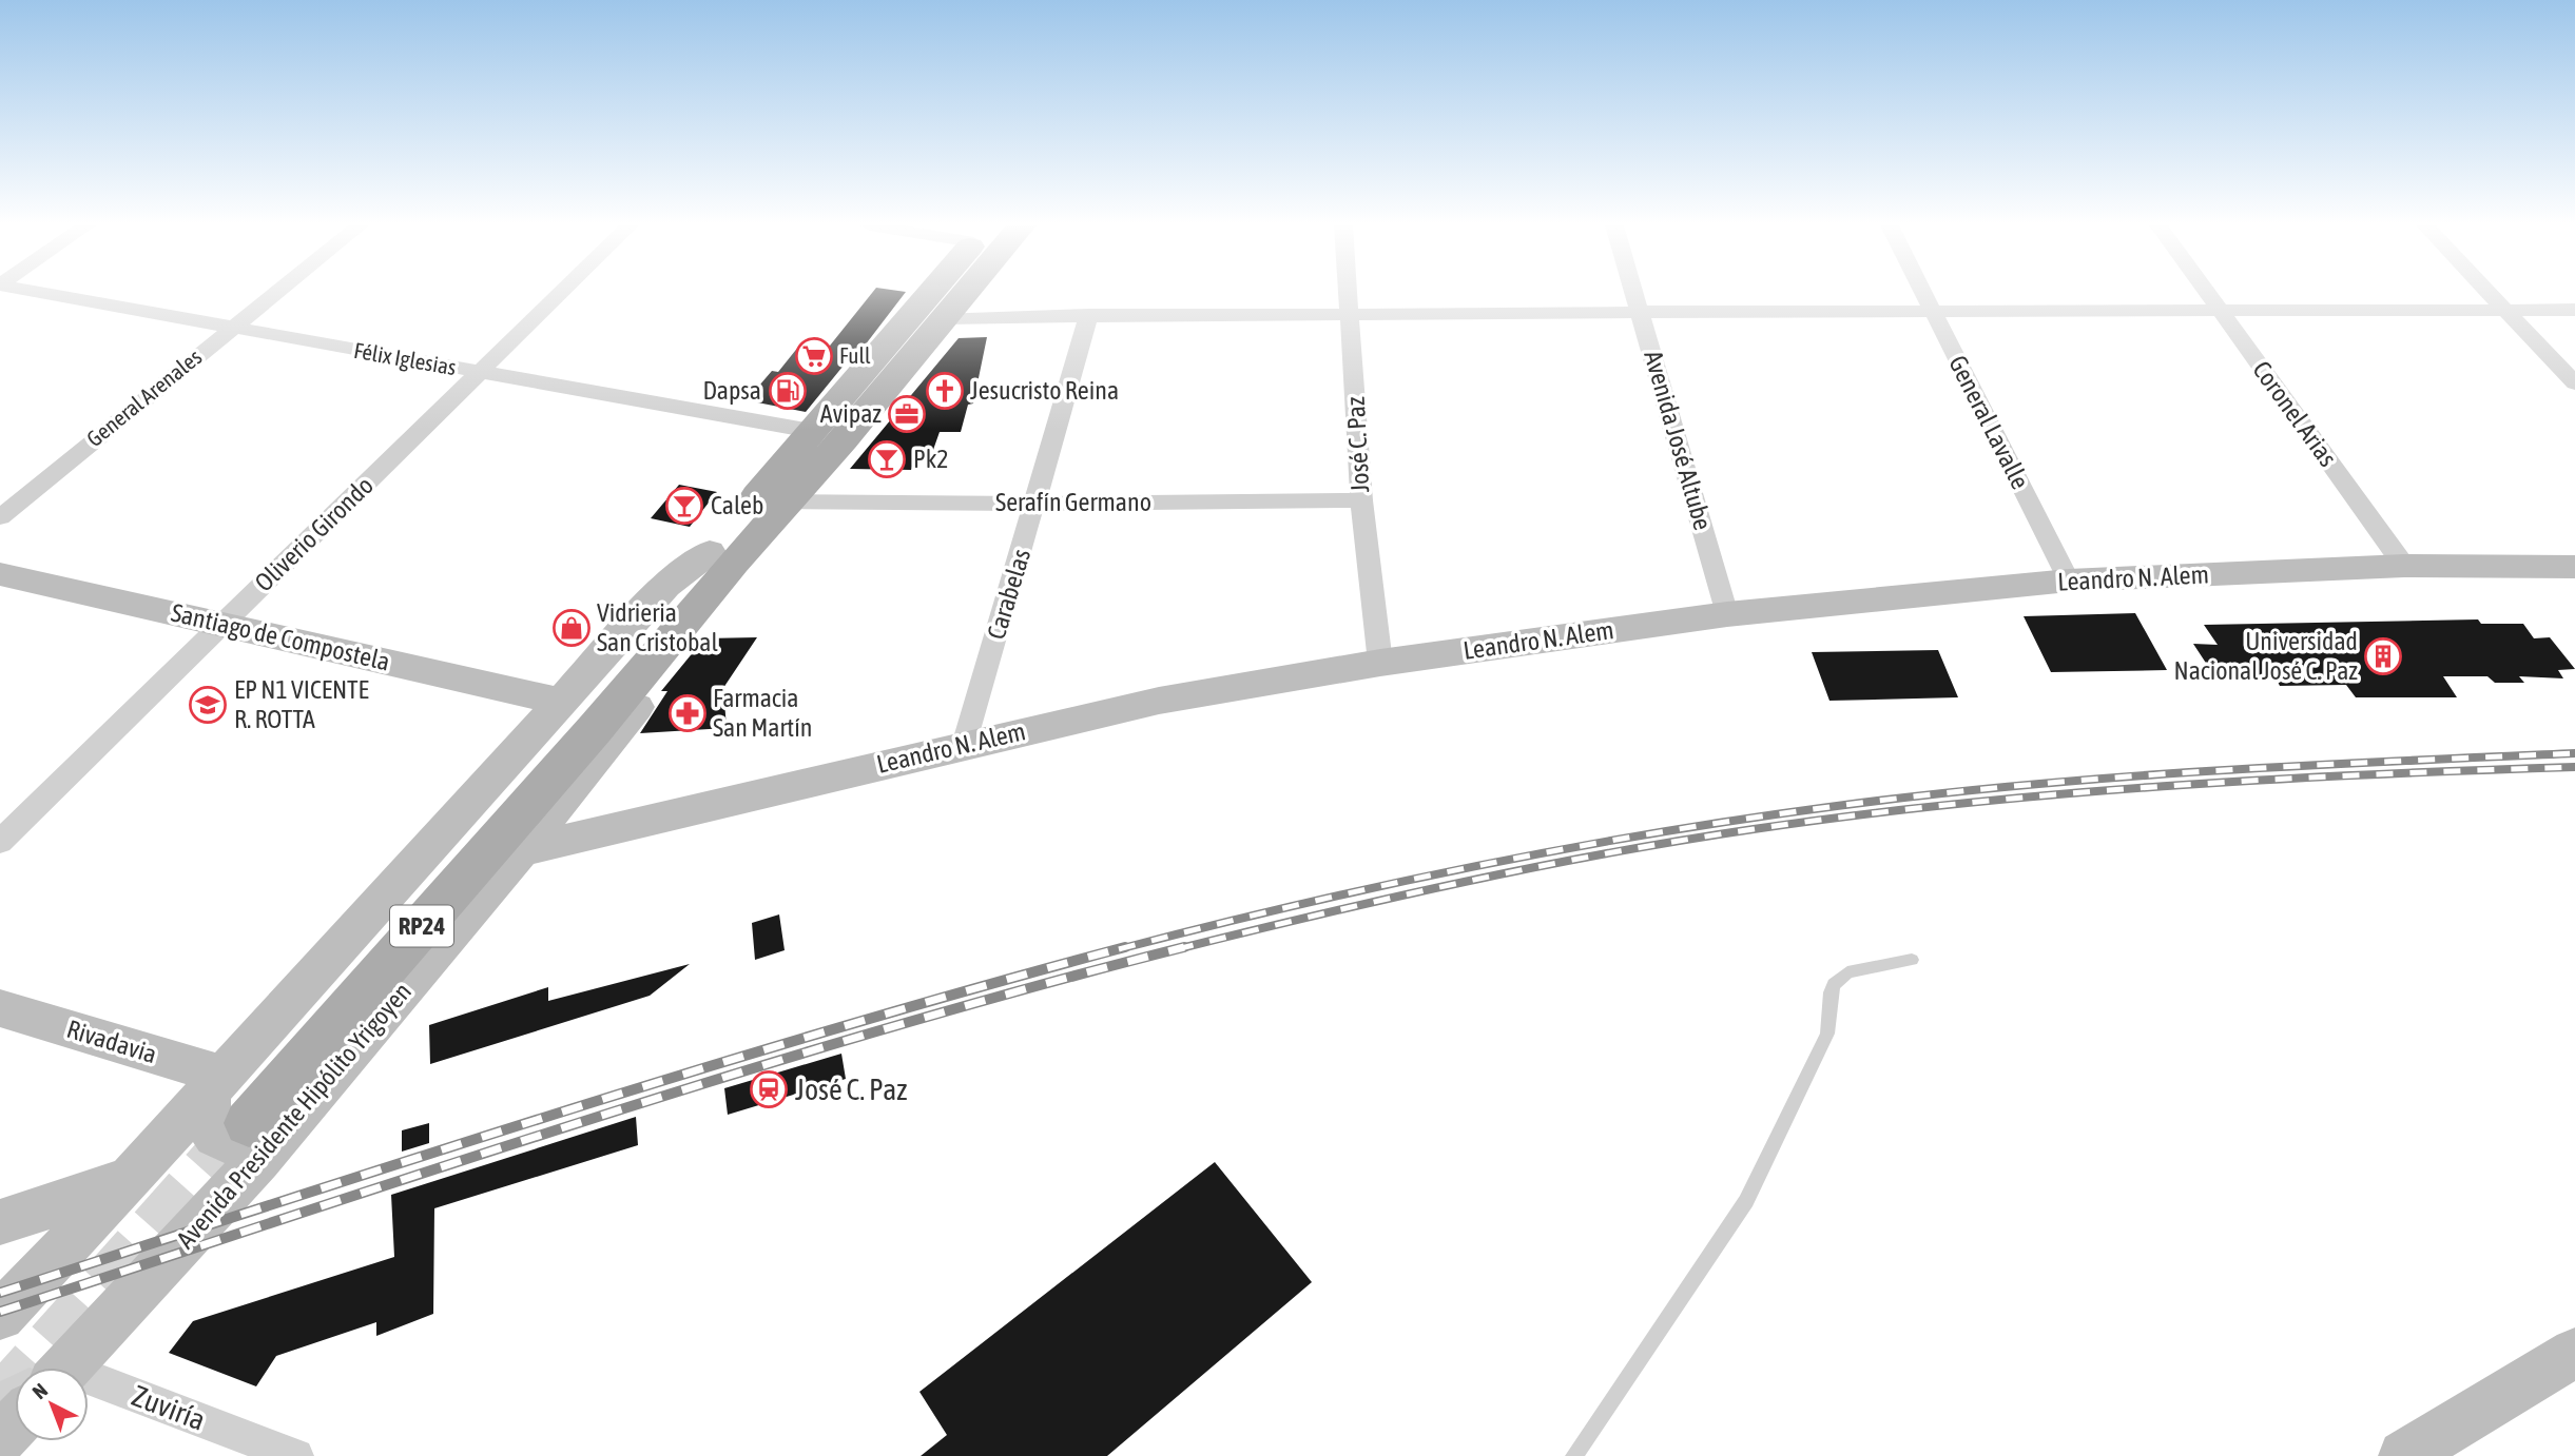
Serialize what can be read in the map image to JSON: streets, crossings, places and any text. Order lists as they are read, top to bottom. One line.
{"streets":{"main road":["RP24","Avenida Presidente Hipólito Yrigoyen"],"street":["Félix Iglesias","General Arenales","Coronel Arias","General Lavalle","Avenida José Altube","José C. Paz","Serafín Germano","Oliverio Girondo","Leandro N. Alem","Carabelas","Santiago de Compostela","Rivadavia","Zuviría"]},"crossings":[["Félix Iglesias","General Arenales"],["Félix Iglesias","Oliverio Girondo"],["Félix Iglesias","Avenida Presidente Hipólito Yrigoyen"],["Coronel Arias","Leandro N. Alem"],["General Lavalle","Leandro N. Alem"],["Avenida José Altube","Leandro N. Alem"],["José C. Paz","Serafín Germano"],["José C. Paz","Leandro N. Alem"],["Serafín Germano","Carabelas"],["Serafín Germano","Avenida Presidente Hipólito Yrigoyen"],["Oliverio Girondo","Santiago de Compostela"],["Leandro N. Alem","Carabelas"],["Leandro N. Alem","Avenida Presidente Hipólito Yrigoyen"],["Santiago de Compostela","Avenida Presidente Hipólito Yrigoyen"],["Rivadavia","Avenida Presidente Hipólito Yrigoyen"]],"places":{"supermarket":["Full"],"fuel station":["Dapsa"],"church":["Jesucristo Reina"],"office":["Avipaz"],"bar":["Pk2","Caleb"],"shop":["Vidrieria San Cristobal"],"building":["Universidad Nacional José C. Paz"],"school or university":["EP N1 VICENTE R. ROTTA"],"pharmacy":["Farmacia San Martín"],"station":["José C. Paz"]},"north":"top left"}
